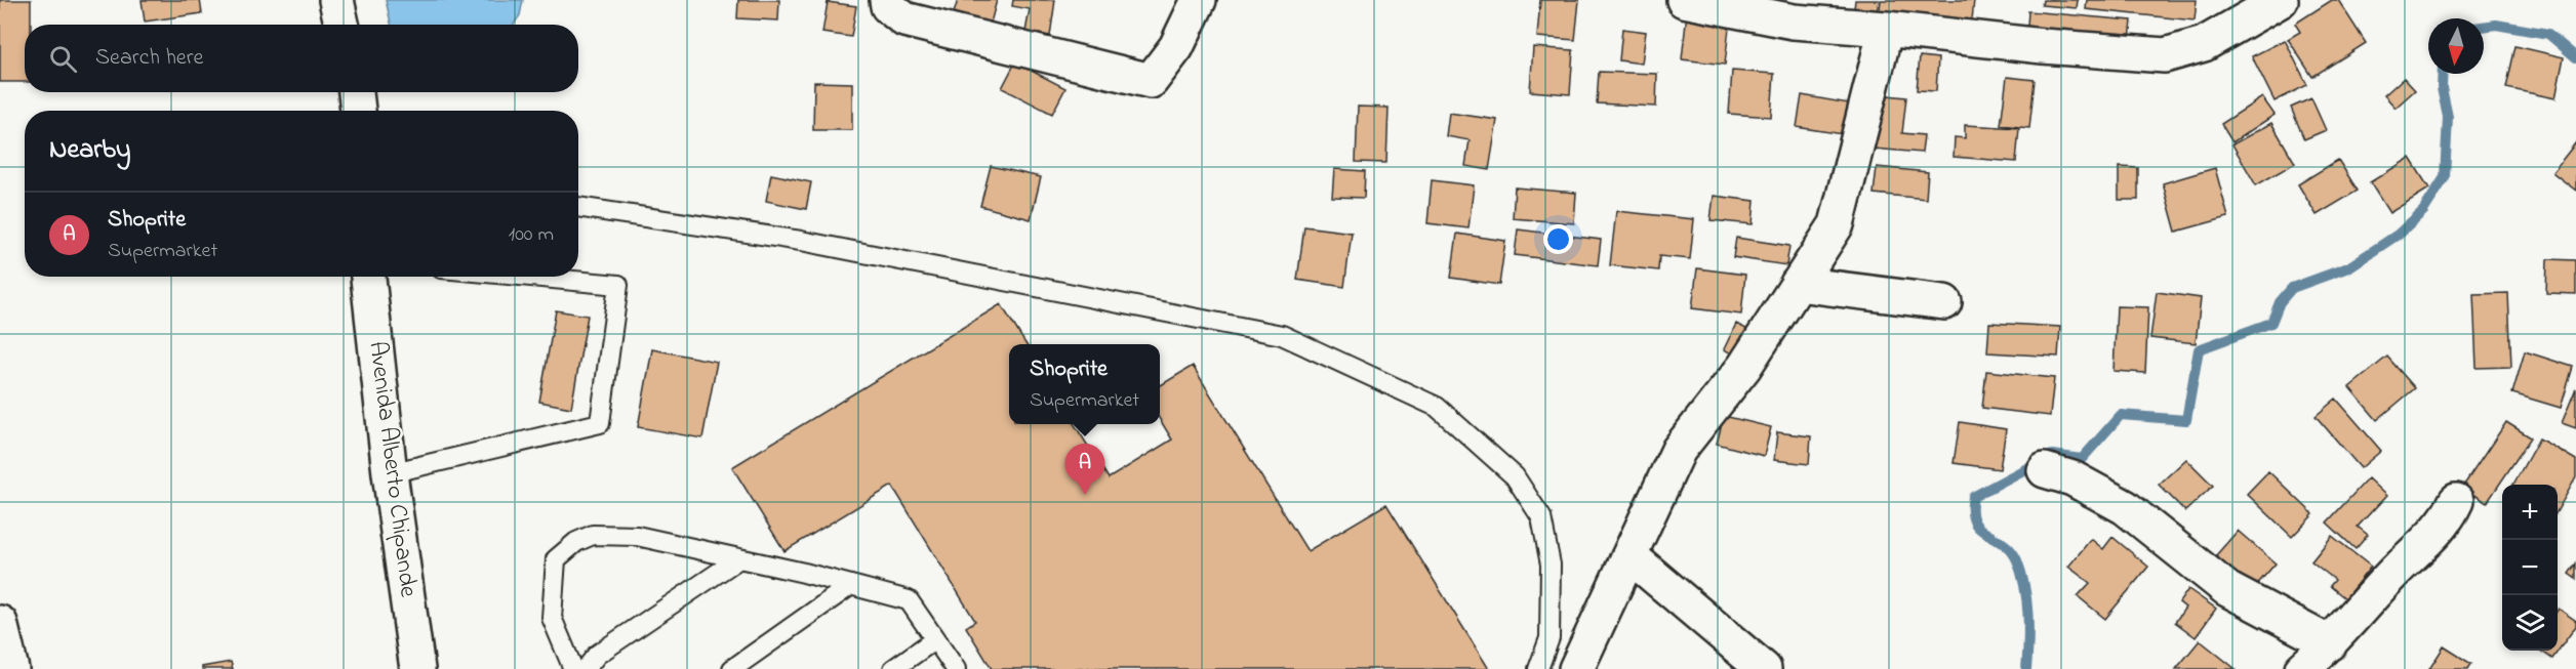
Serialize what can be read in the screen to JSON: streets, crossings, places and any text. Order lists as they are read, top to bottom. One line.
{"streets":{"street":["Avenida Alberto Chipande"]},"north":"bottom","page":{"search":"Search here","heading":"Nearby","list":[{"mark":"A","name":"Shoprite","note":"Supermarket","value":"100 m"}],"popup":["Shoprite","Supermarket"],"pins":"A","map_buttons":["+","−"]}}
